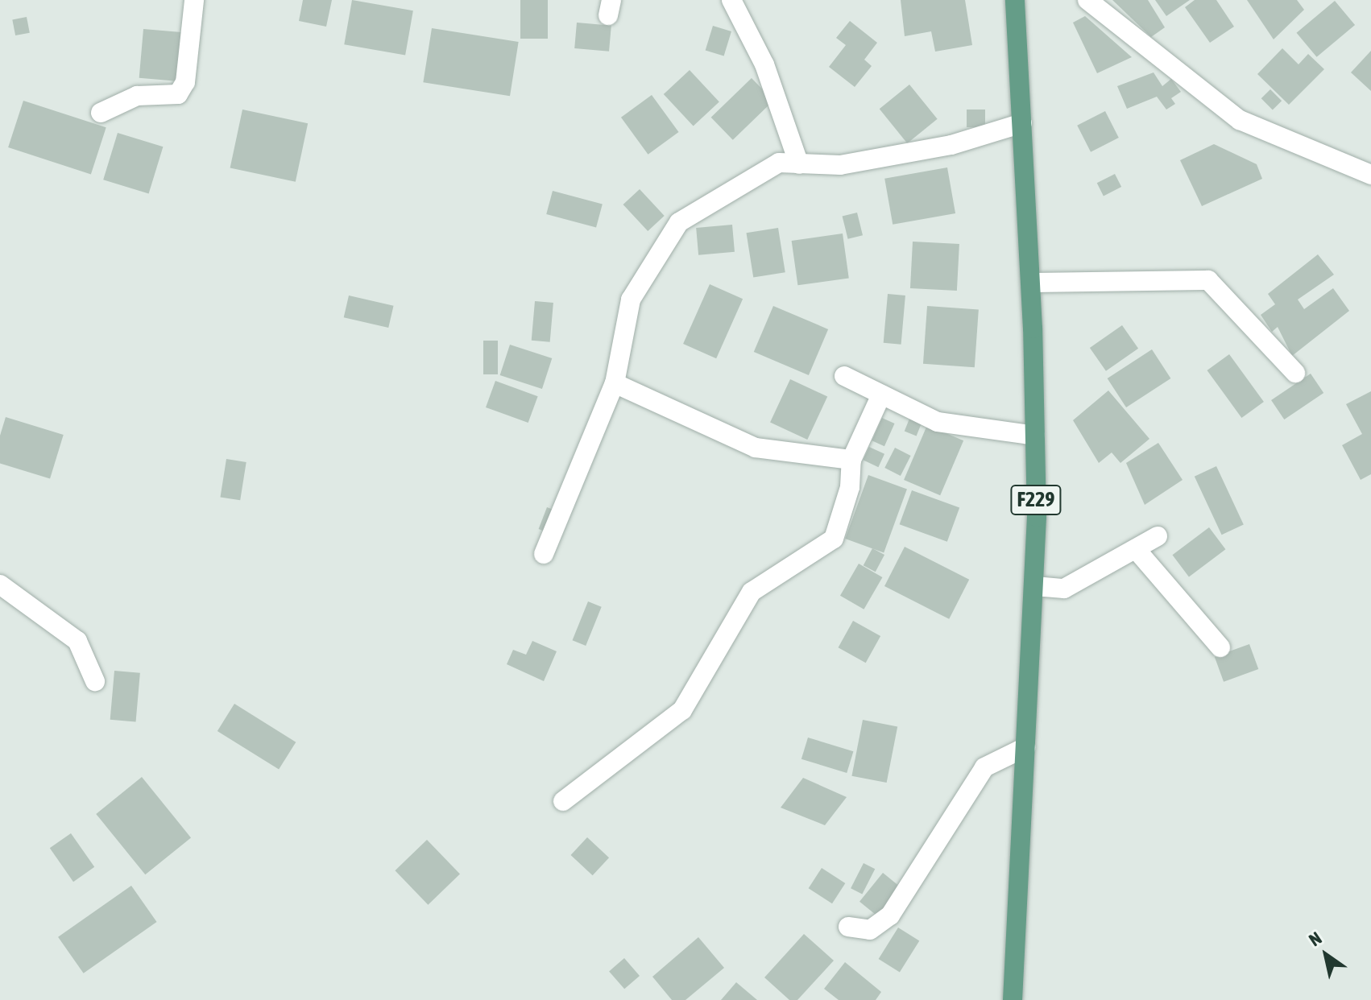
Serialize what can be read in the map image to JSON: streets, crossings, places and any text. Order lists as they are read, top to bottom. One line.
{"streets":{"main road":["F229"]},"north":"top left"}
